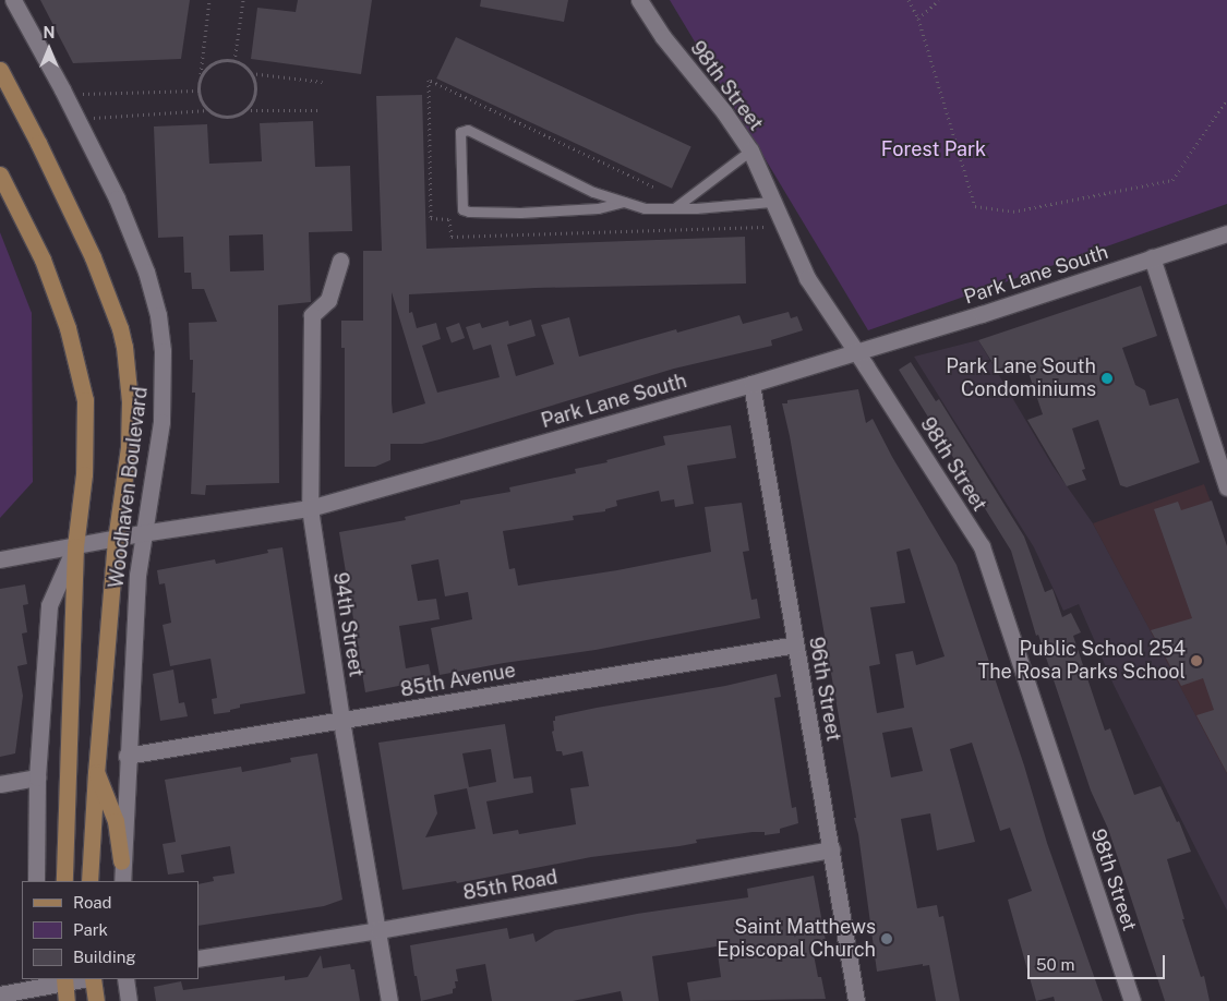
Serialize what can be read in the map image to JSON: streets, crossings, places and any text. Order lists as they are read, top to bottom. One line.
{"streets":{"main road":["Woodhaven Boulevard"],"street":["98th Street","Park Lane South","94th Street","85th Avenue","96th Street","85th Road"]},"crossings":[["98th Street","Park Lane South"],["Park Lane South","Woodhaven Boulevard"],["Park Lane South","94th Street"],["Park Lane South","96th Street"],["Woodhaven Boulevard","85th Avenue"],["94th Street","85th Avenue"],["94th Street","85th Road"],["85th Avenue","96th Street"],["96th Street","85th Road"]],"parks":["Forest Park"],"places":["Park Lane South Condominiums","Public School 254 The Rosa Parks School","Saint Matthews Episcopal Church"],"legend":["Road","Park","Building"],"scale_bar":"50 m","north":"top"}
